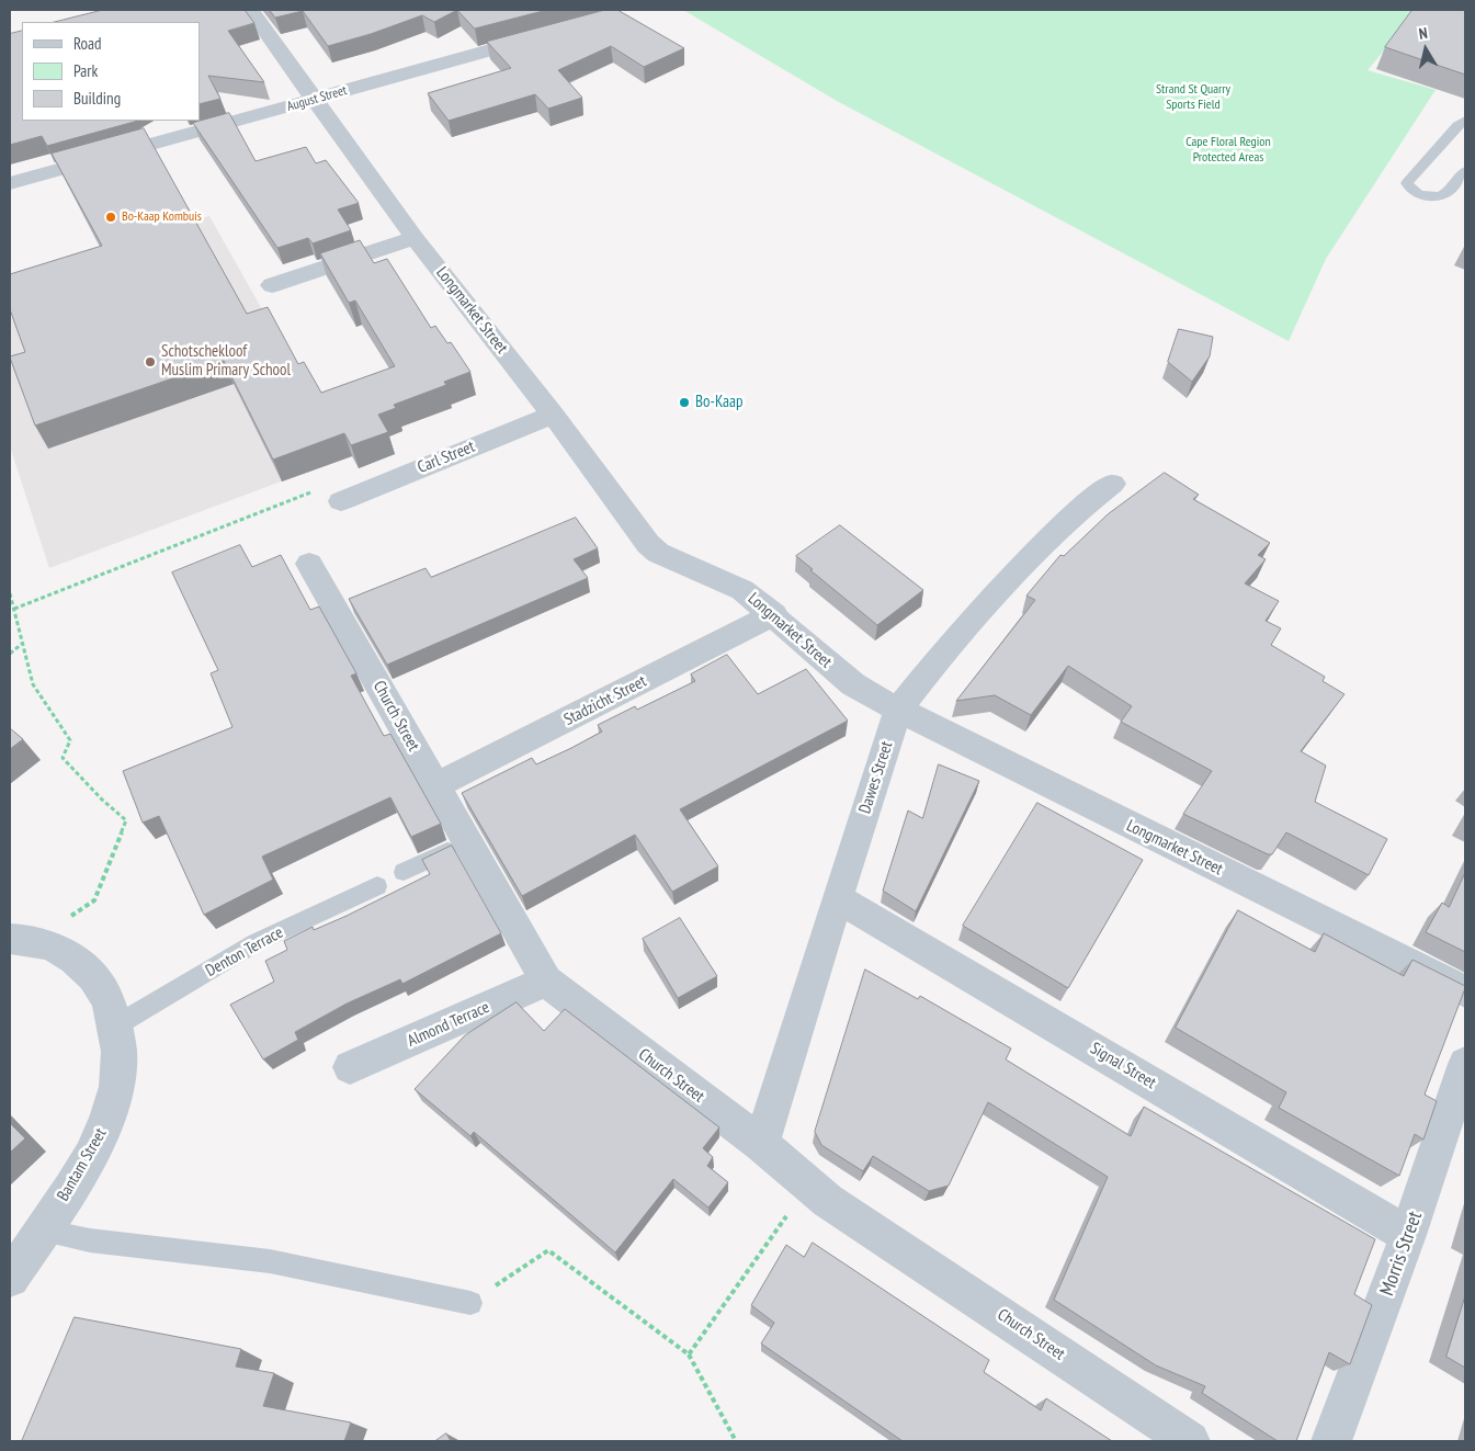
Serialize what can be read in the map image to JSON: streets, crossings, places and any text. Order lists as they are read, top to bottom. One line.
{"streets":{"street":["August Street","Longmarket Street","Carl Street","Stadzicht Street","Church Street","Dawes Street","Almond Terrace","Signal Street","Bantam Street","Morris Street"],"lane":["Denton Terrace"]},"crossings":[["August Street","Longmarket Street"],["Longmarket Street","Carl Street"],["Longmarket Street","Stadzicht Street"],["Longmarket Street","Dawes Street"],["Stadzicht Street","Church Street"],["Church Street","Dawes Street"],["Church Street","Almond Terrace"],["Dawes Street","Signal Street"],["Denton Terrace","Bantam Street"],["Signal Street","Morris Street"]],"parks":["Strand St Quarry Sports Field","Cape Floral Region Protected Areas"],"places":["Bo-Kaap Kombuis","Schotschekloof Muslim Primary School","Bo-Kaap"],"legend":["Road","Park","Building"],"north":"top"}
